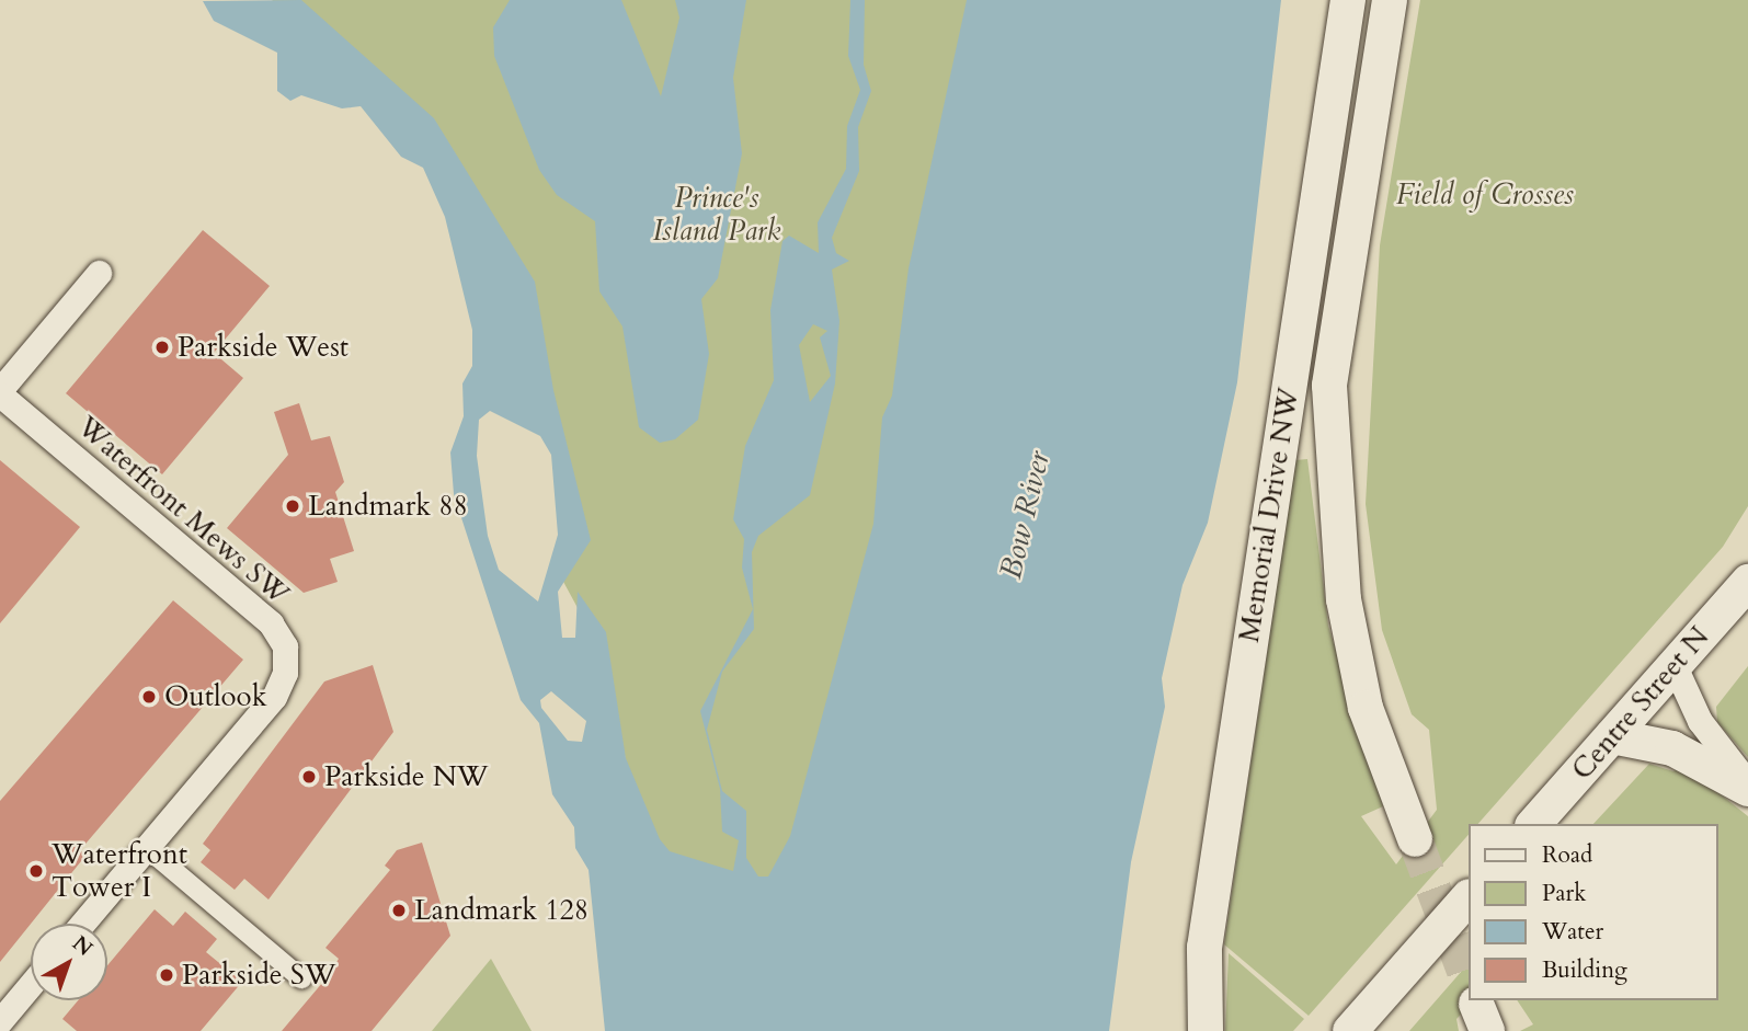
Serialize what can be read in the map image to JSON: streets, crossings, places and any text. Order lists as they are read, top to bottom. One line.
{"streets":{"main road":["Memorial Drive NW","Centre Street N"],"street":["Waterfront Mews SW"]},"water":["Bow River"],"parks":["Field of Crosses","Prince's Island Park"],"places":["Parkside West","Landmark 88","Outlook","Parkside NW","Waterfront Tower I","Landmark 128","Parkside SW"],"legend":["Road","Park","Water","Building"],"north":"top right"}
